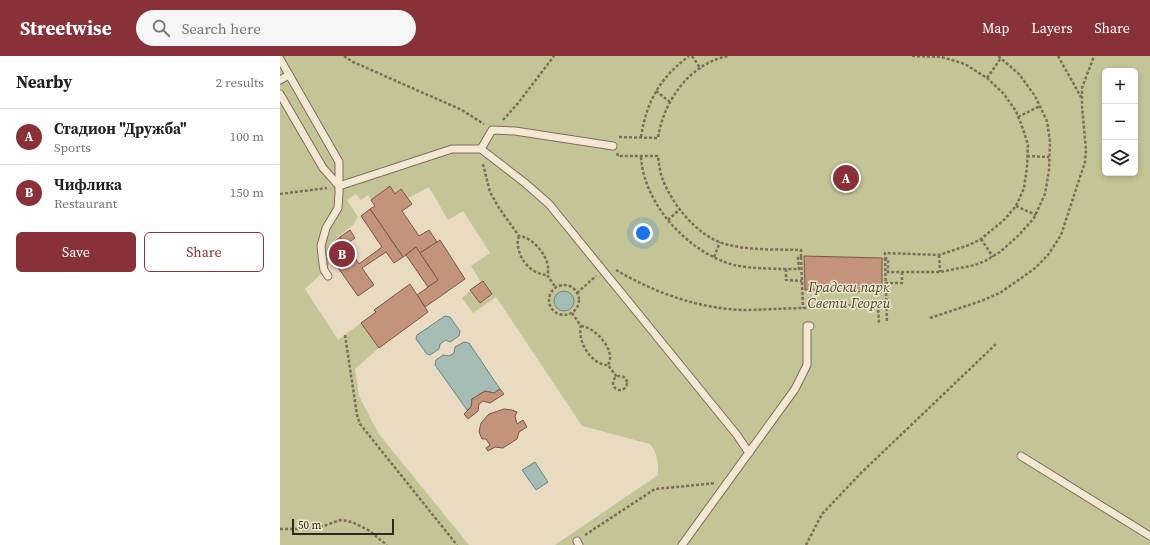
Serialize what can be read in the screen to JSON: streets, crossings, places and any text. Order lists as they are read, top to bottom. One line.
{"parks":["Градски парк Свети Георги"],"scale_bar":"50 m","page":{"header":"Streetwise","search":"Search here","nav":["Map","Layers","Share"],"heading":["Nearby","2 results"],"map_buttons":["+","−"],"list":[{"mark":"A","name":"Стадион \"Дружба\"","note":"Sports","value":"100 m"},{"mark":"B","name":"Чифлика","note":"Restaurant","value":"150 m"}],"pins":["A","B"],"buttons":["Save","Share"],"scale":"50 m"}}
